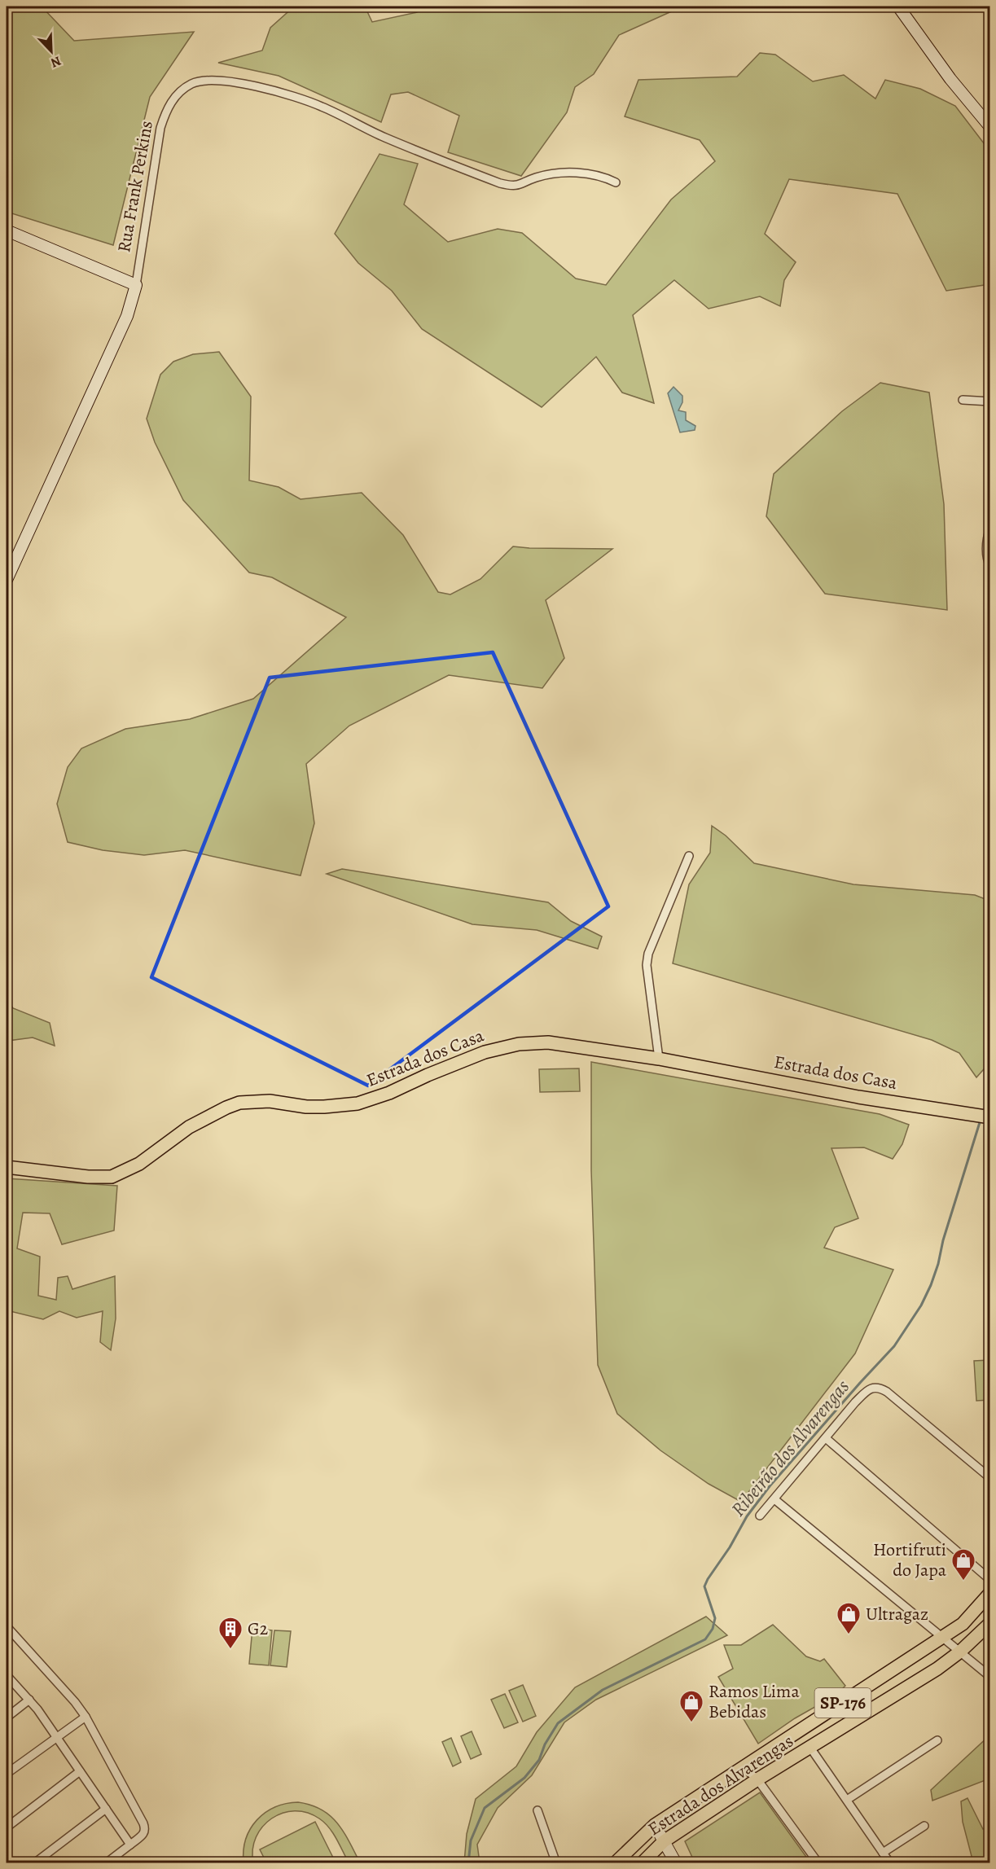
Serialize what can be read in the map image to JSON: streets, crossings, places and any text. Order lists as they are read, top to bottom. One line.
{"streets":{"main road":["Estrada dos Casa","SP-176","Estrada dos Alvarengas"],"street":["Rua Frank Perkins"]},"water":["Ribeirão dos Alvarengas"],"places":{"shop":["Hortifruti do Japa","Ultragaz","Ramos Lima Bebidas"],"building":["G2"]},"north":"bottom right"}
